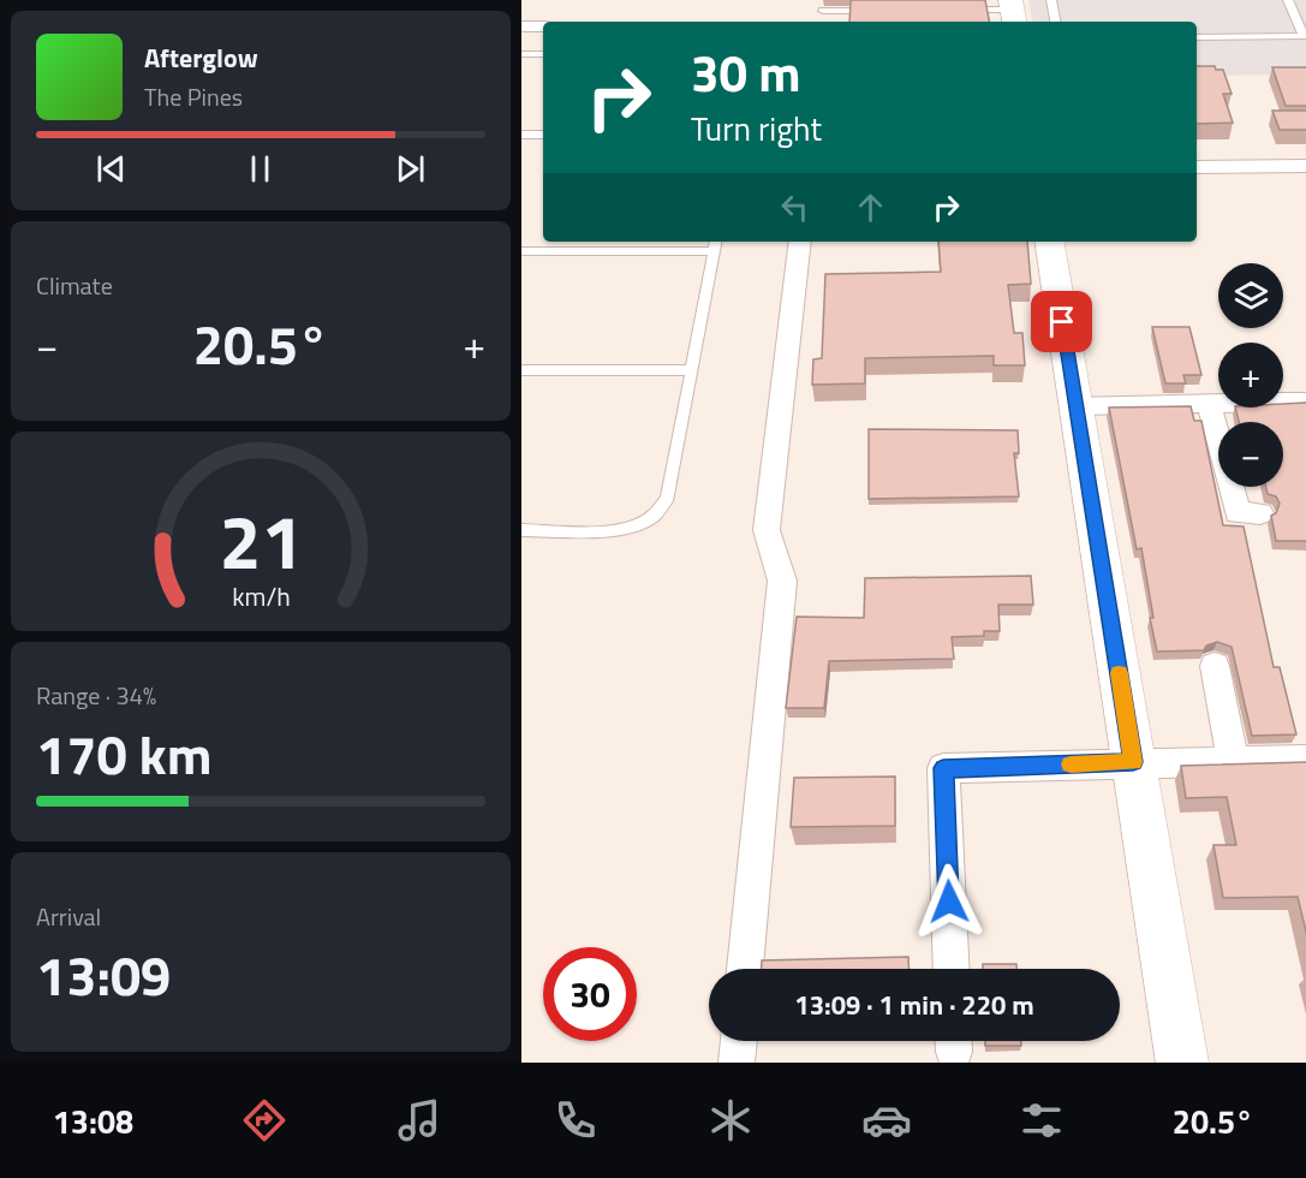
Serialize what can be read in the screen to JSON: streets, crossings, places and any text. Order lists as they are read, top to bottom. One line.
{"page":{"turn":["30 m","Turn right"],"song":["Afterglow","The Pines"],"tile":["Climate",["Range · 34%","170 km"],["Arrival","13:09"]],"map_buttons":["+","−"],"heat":["−","20.5°","+"],"limit":"30","trip":"13:09 · 1 min · 220 m","tabs":["13:08","20.5°"],"gauge":["21","km/h"]}}
